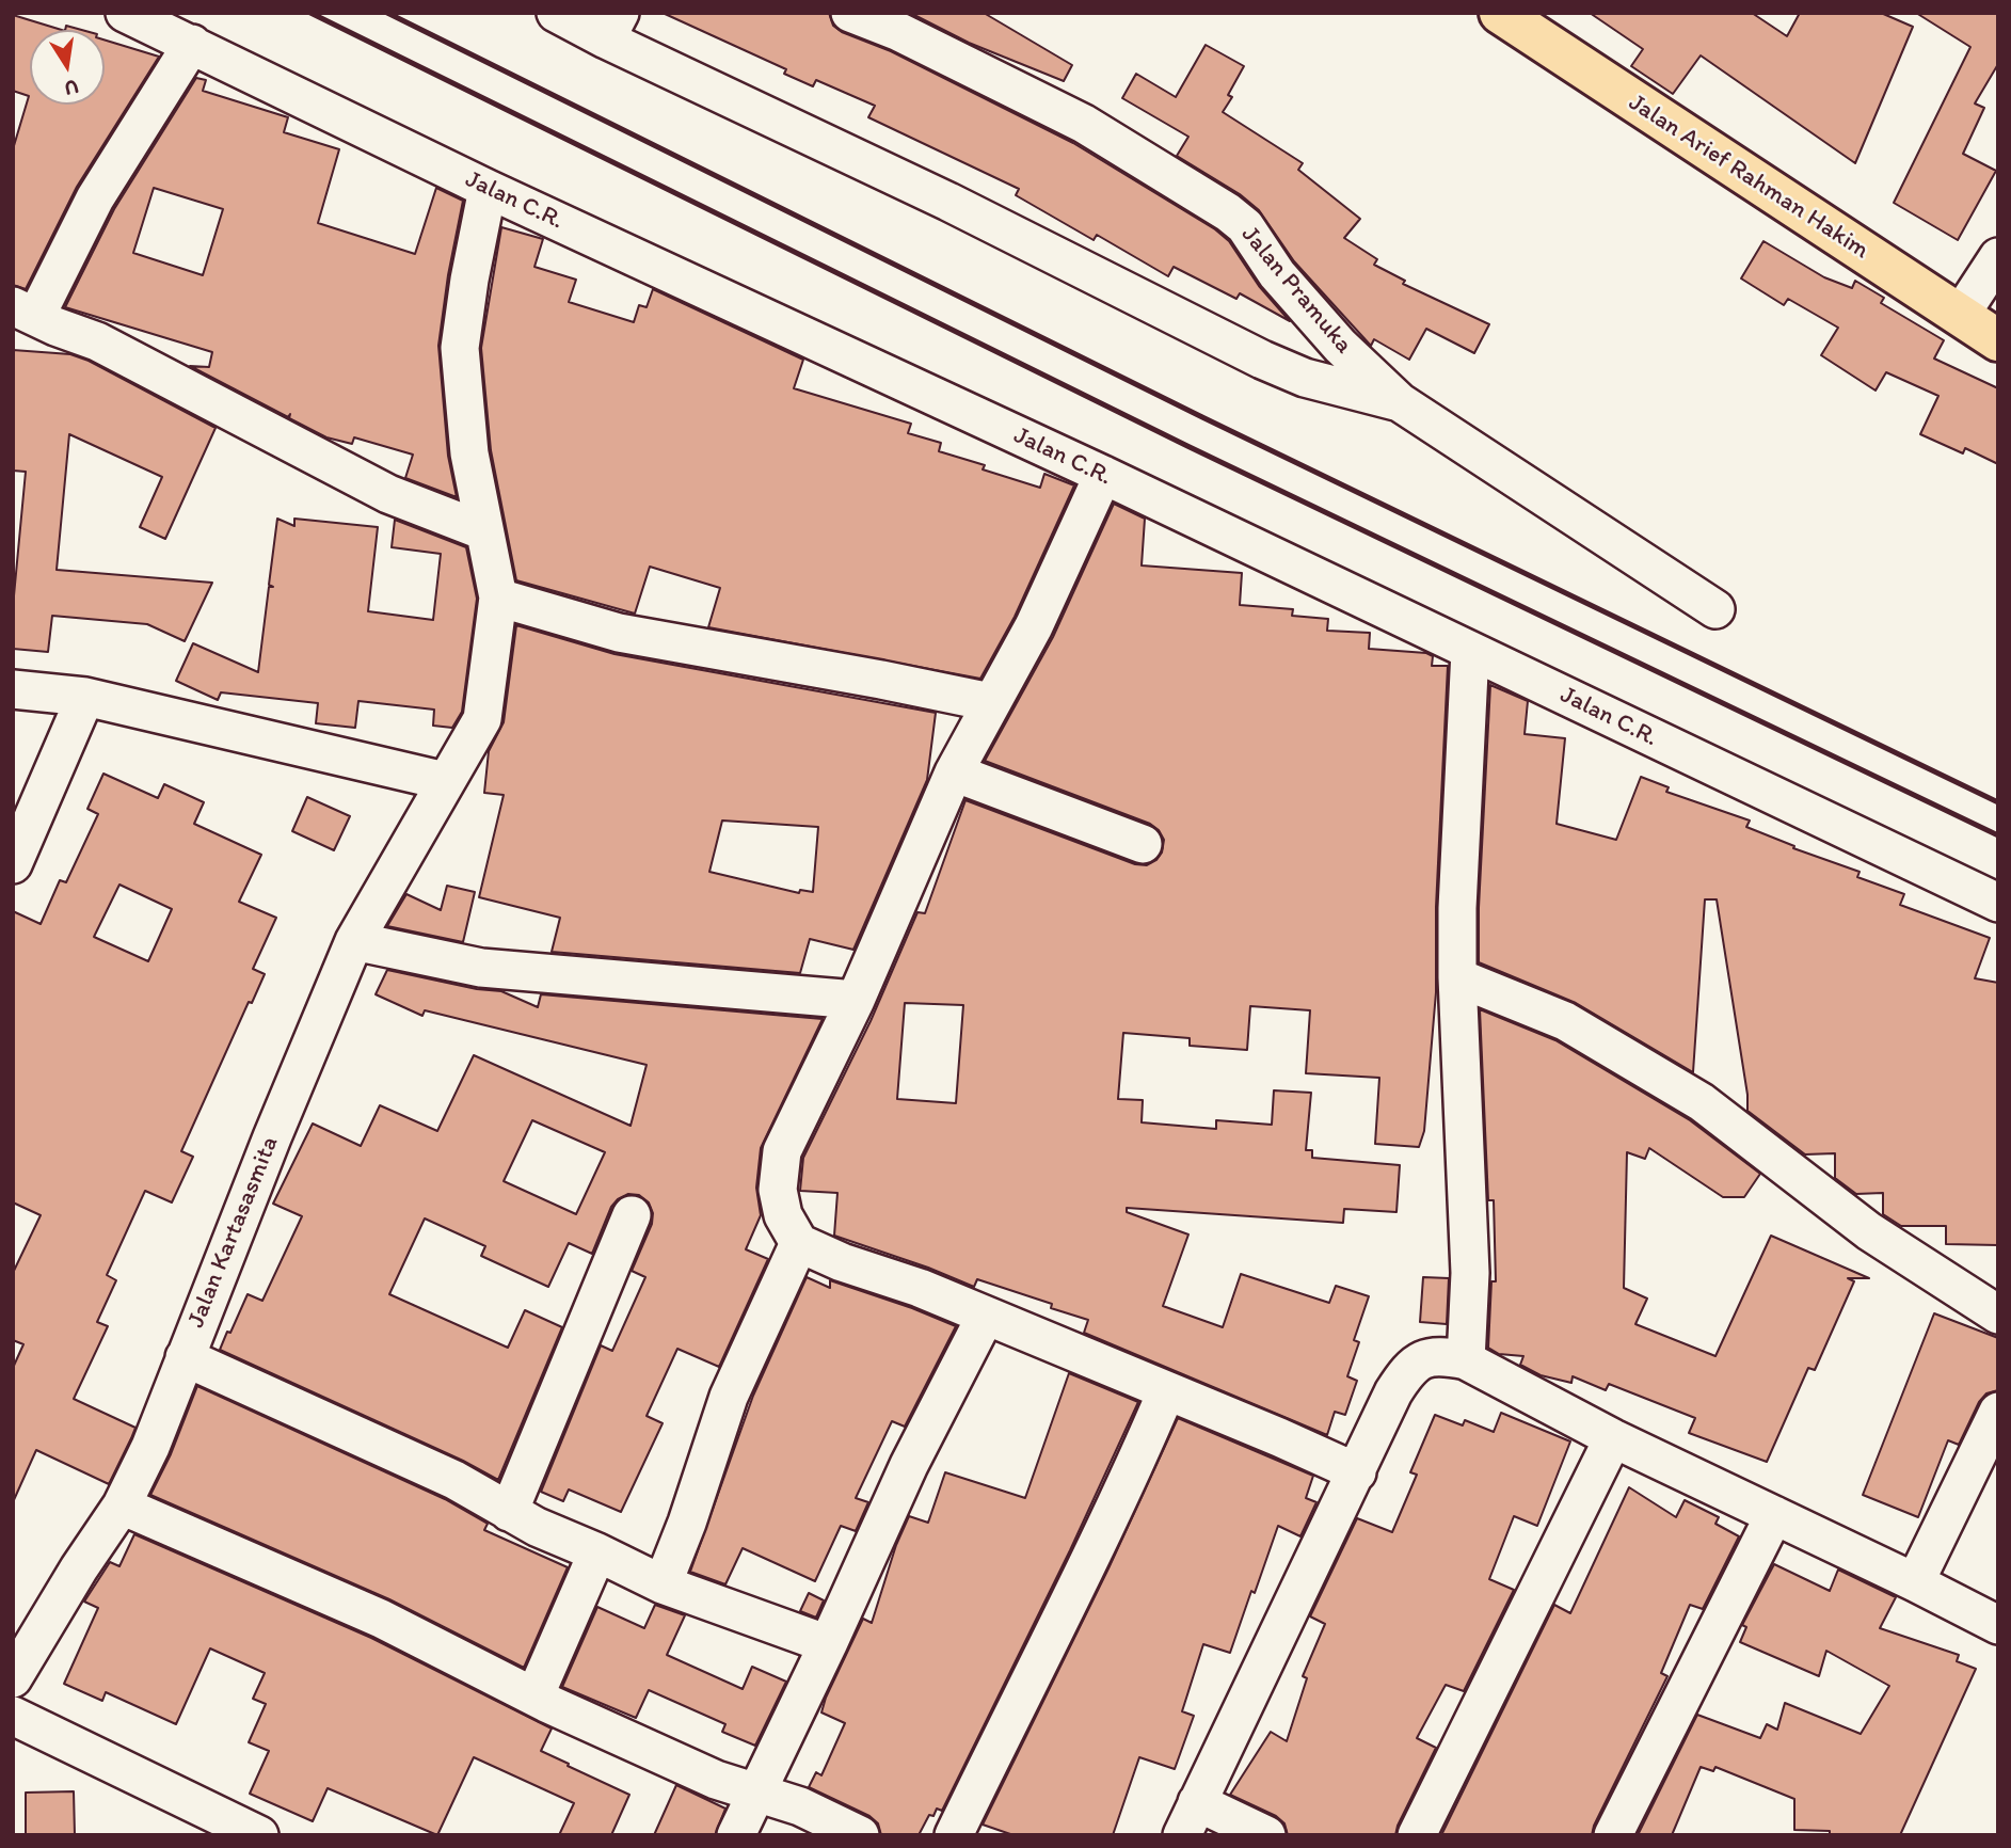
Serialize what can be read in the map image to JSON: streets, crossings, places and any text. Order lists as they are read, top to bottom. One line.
{"streets":{"main road":["Jalan Arief Rahman Hakim"],"street":["Jalan C.R.","Jalan Pramuka","Jalan Kartasasmita"]},"crossings":[["Jalan C.R.","Jalan Kartasasmita"]],"north":"bottom"}
